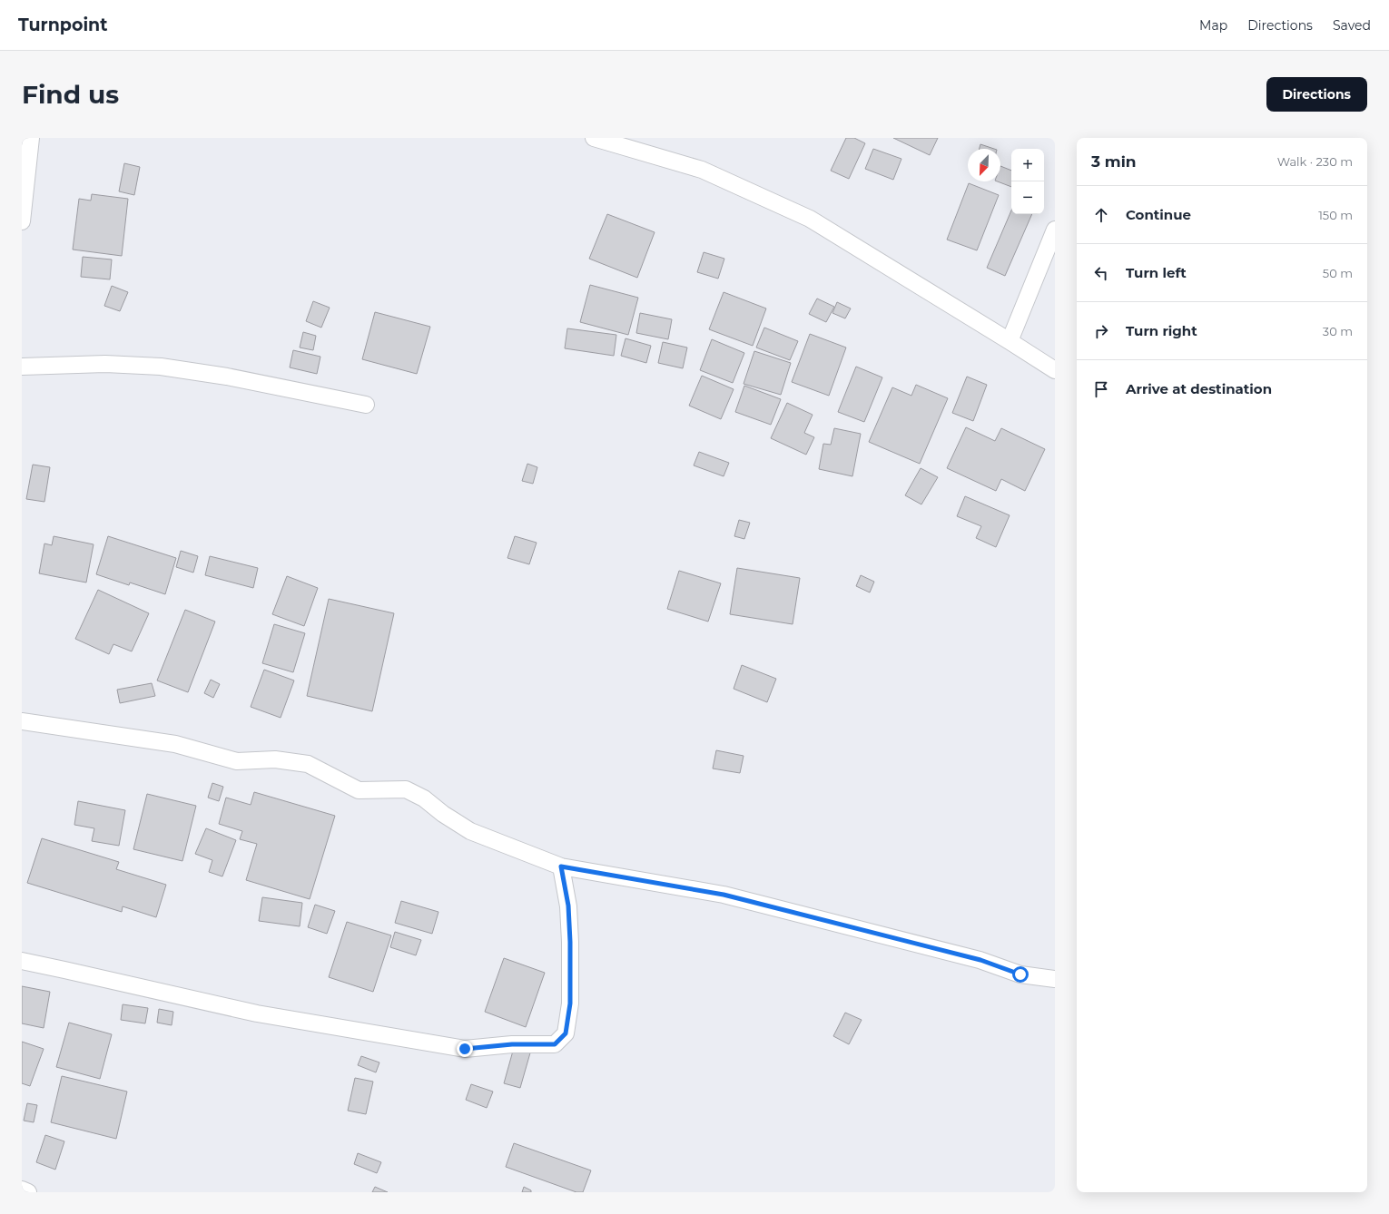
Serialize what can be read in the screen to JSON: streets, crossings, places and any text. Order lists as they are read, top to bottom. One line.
{"north":"bottom left","page":{"header":"Turnpoint","nav":["Map","Directions","Saved"],"buttons":"Directions","title":"Find us","heading":["3 min","Walk · 230 m"],"map_buttons":["+","−"],"list":[["Continue","150 m"],["Turn left","50 m"],["Turn right","30 m"],"Arrive at destination"]}}
